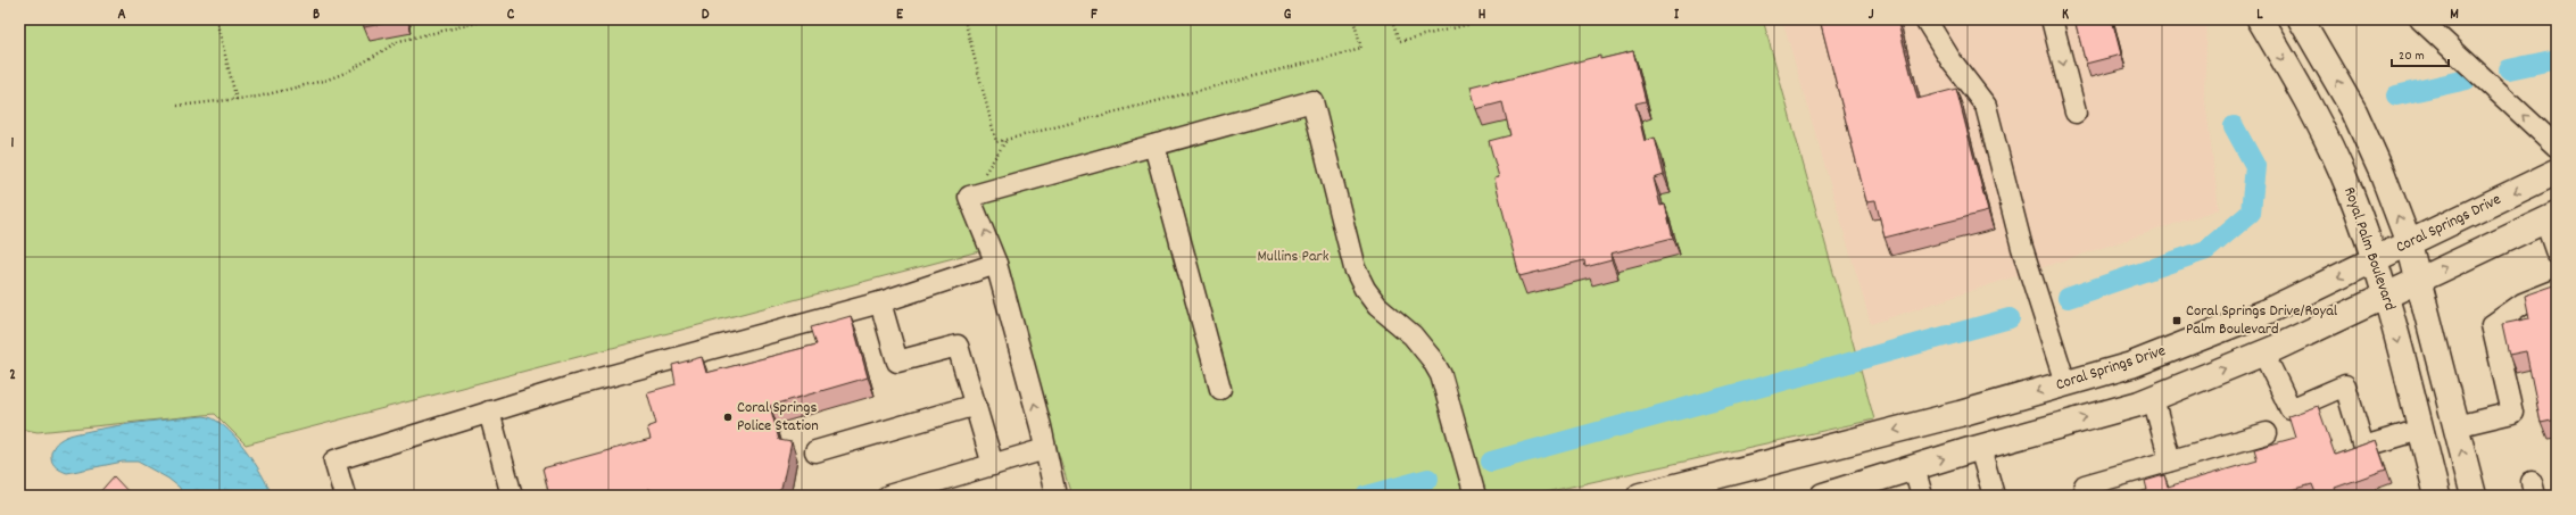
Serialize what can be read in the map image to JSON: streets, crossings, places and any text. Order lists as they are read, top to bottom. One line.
{"streets":{"main road":["Coral Springs Drive","Royal Palm Boulevard"]},"crossings":[["Coral Springs Drive","Royal Palm Boulevard"]],"parks":["Mullins Park"],"places":{"transit":["Coral Springs Drive/Royal Palm Boulevard"],"other":["Coral Springs Police Station"]},"scale_bar":"20 m","grid":{"columns":["A","B","C","D","E","F","G","H","I","J","K","L","M"],"rows":["1","2"]}}
